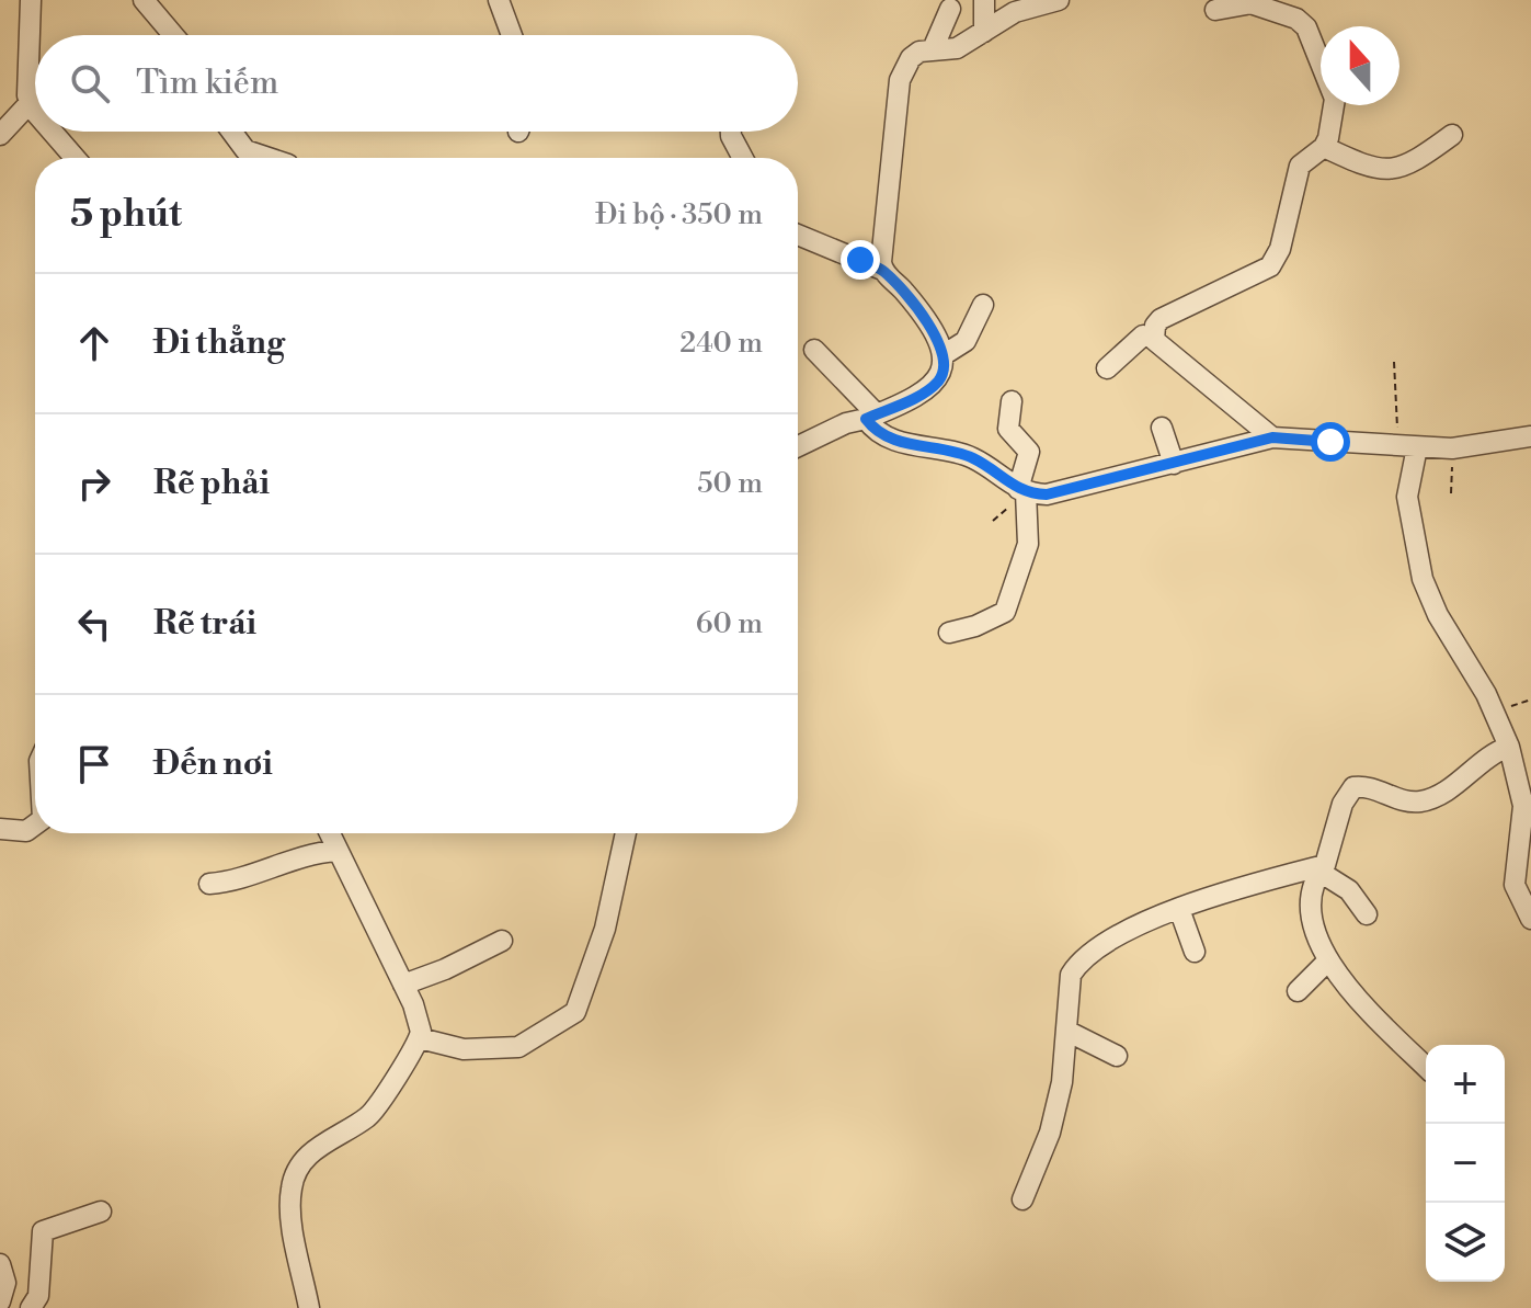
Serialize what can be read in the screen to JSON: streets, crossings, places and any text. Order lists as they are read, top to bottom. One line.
{"north":"top","page":{"search":"Tìm kiếm","heading":["5 phút","Đi bộ · 350 m"],"list":[["Đi thẳng","240 m"],["Rẽ phải","50 m"],["Rẽ trái","60 m"],"Đến nơi"],"map_buttons":["+","−"]}}
